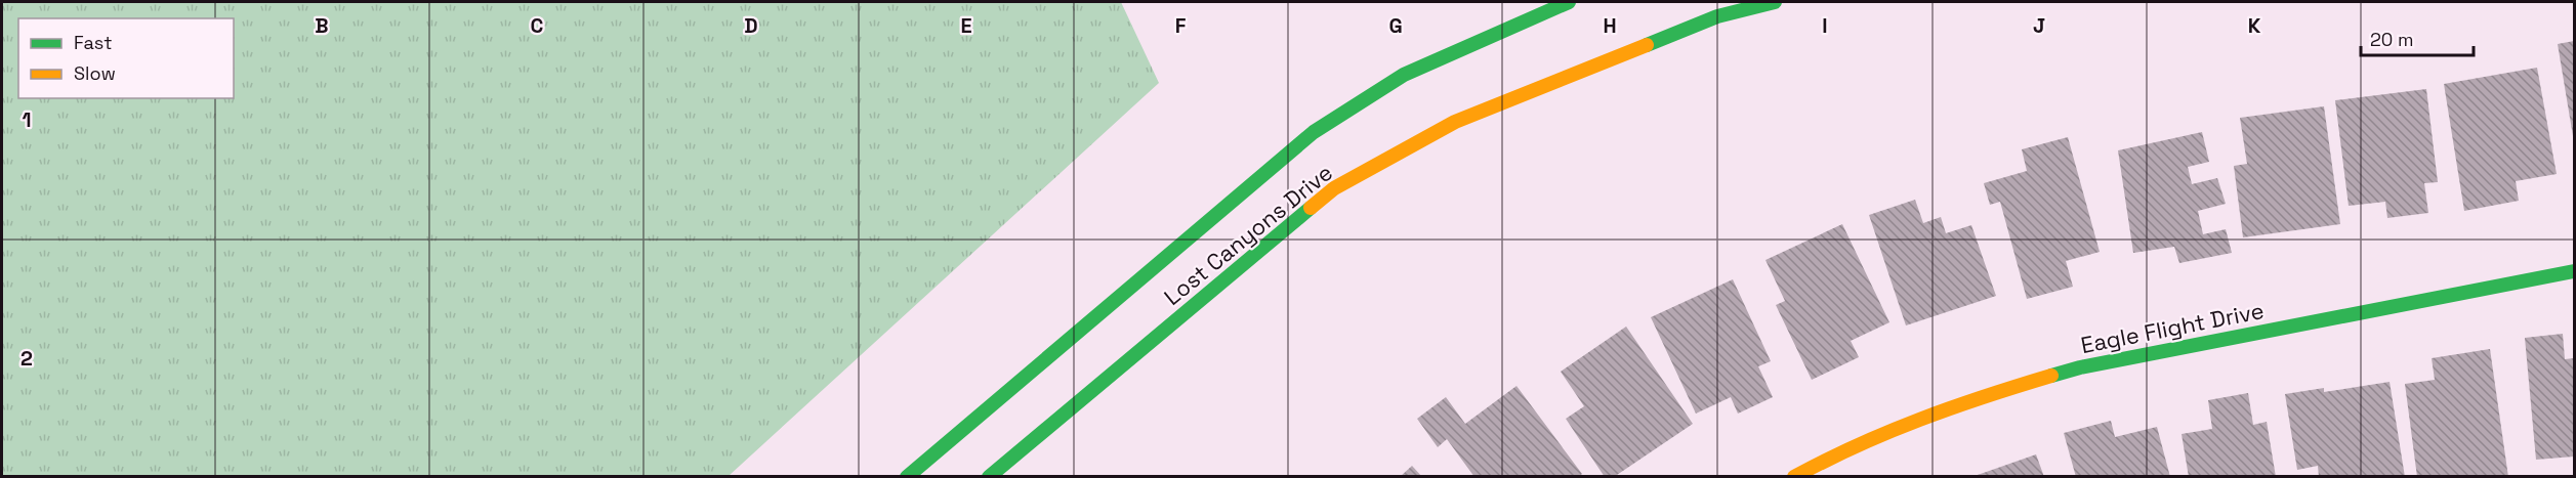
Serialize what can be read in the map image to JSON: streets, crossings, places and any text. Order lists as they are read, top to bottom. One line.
{"streets":{"street":["Lost Canyons Drive","Eagle Flight Drive"]},"legend":["Fast","Slow"],"scale_bar":"20 m","grid":{"columns":["B","C","D","E","F","G","H","I","J","K"],"rows":["1","2"]}}
